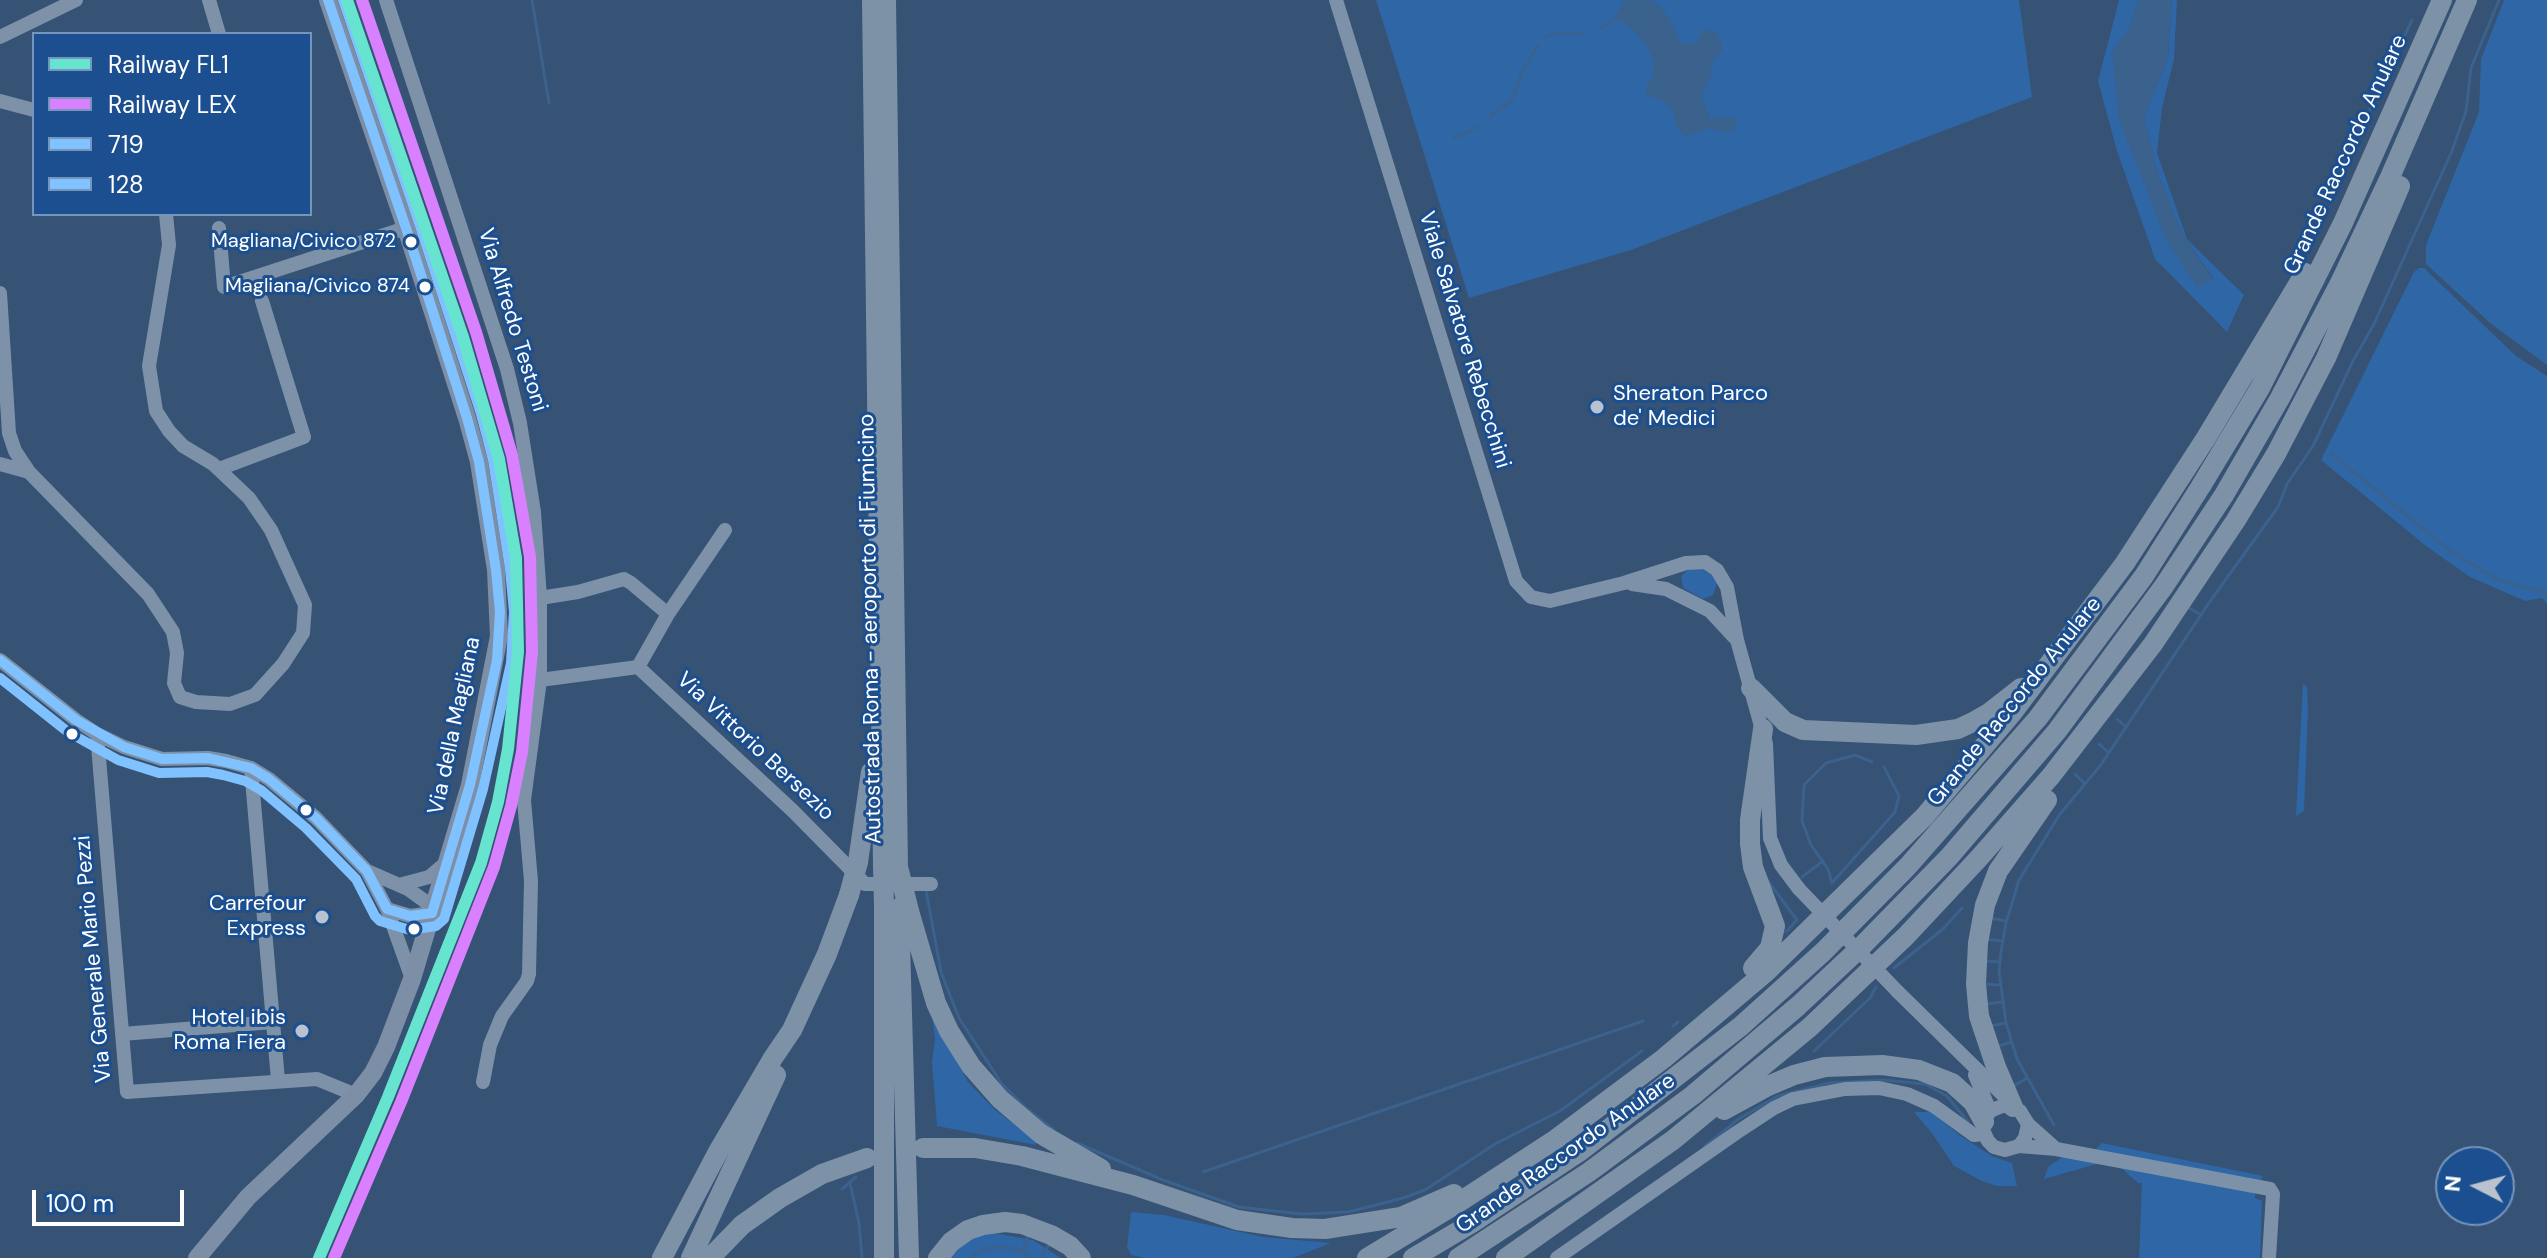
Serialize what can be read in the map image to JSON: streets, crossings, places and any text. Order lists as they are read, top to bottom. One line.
{"streets":{"highway":["Grande Raccordo Anulare","Autostrada Roma - aeroporto di Fiumicino"],"main road":["Via della Magliana"],"street":["Via Alfredo Testoni","Viale Salvatore Rebecchini","Via Vittorio Bersezio","Via Generale Mario Pezzi"]},"crossings":[["Via della Magliana","Via Generale Mario Pezzi"]],"places":["Magliana/Civico 872","Magliana/Civico 874","Sheraton Parco de' Medici","Carrefour Express","Hotel ibis Roma Fiera"],"lines":["rail line FL1","rail line LEX","transit line 719","transit line 128"],"legend":["Railway FL1","Railway LEX","719","128"],"scale_bar":"100 m","north":"left"}
